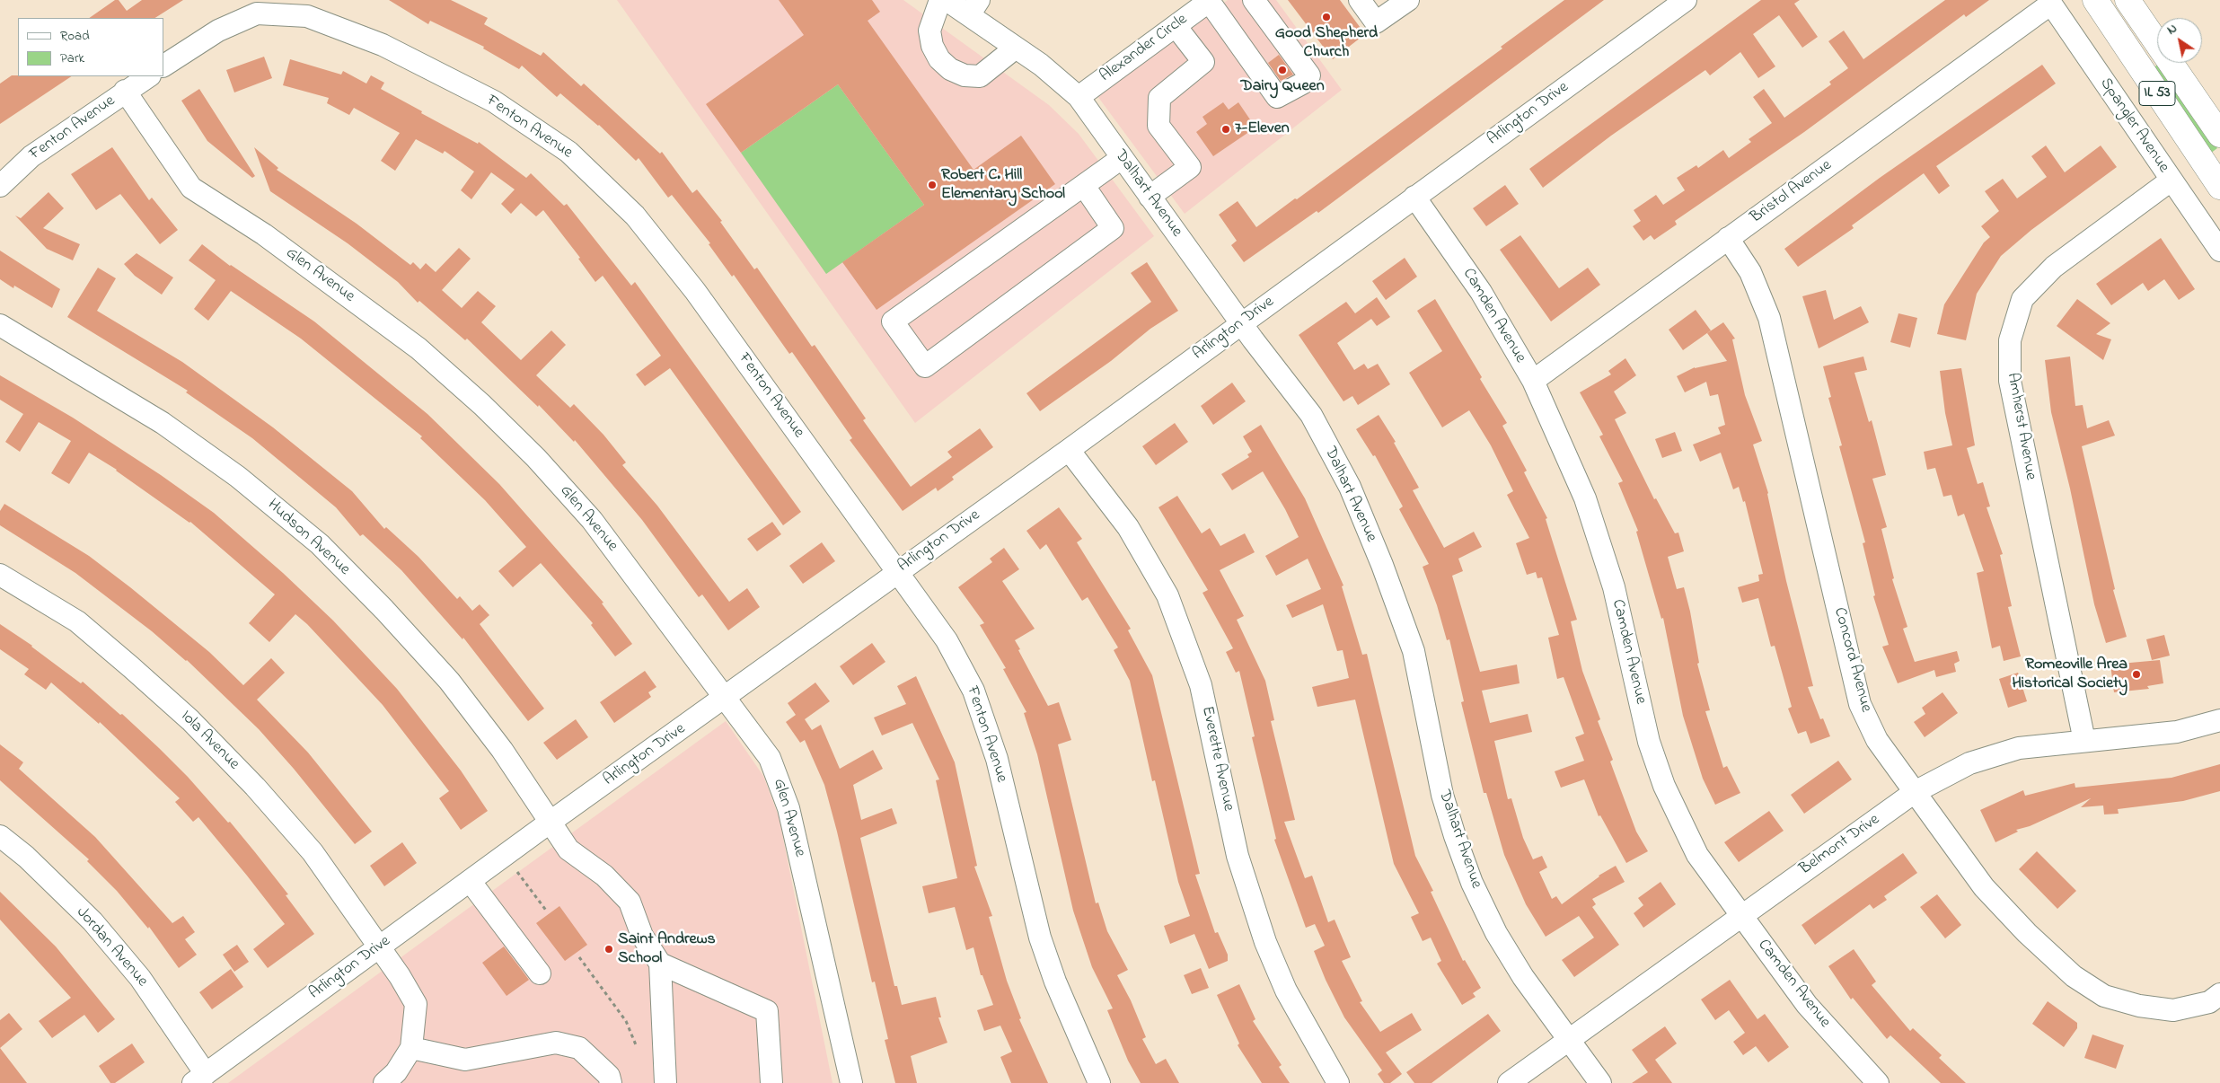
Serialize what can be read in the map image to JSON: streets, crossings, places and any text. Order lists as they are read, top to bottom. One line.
{"streets":{"main road":["IL 53"],"street":["Alexander Circle","Arlington Drive","Spangler Avenue","Fenton Avenue","Bristol Avenue","Dalhart Avenue","Glen Avenue","Camden Avenue","Amherst Avenue","Hudson Avenue","Concord Avenue","Iola Avenue","Everette Avenue","Belmont Drive","Jordan Avenue"]},"crossings":[["Alexander Circle","Dalhart Avenue"],["Arlington Drive","Fenton Avenue"],["Arlington Drive","Dalhart Avenue"],["Arlington Drive","Glen Avenue"],["Arlington Drive","Camden Avenue"],["Arlington Drive","Hudson Avenue"],["Arlington Drive","Iola Avenue"],["Arlington Drive","Everette Avenue"],["Arlington Drive","Jordan Avenue"],["Spangler Avenue","Bristol Avenue"],["Spangler Avenue","Amherst Avenue"],["Fenton Avenue","Glen Avenue"],["Bristol Avenue","Camden Avenue"],["Bristol Avenue","Concord Avenue"],["Dalhart Avenue","Belmont Drive"],["Camden Avenue","Belmont Drive"],["Amherst Avenue","Belmont Drive"],["Concord Avenue","Belmont Drive"]],"places":["Good Shepherd Church","Dairy Queen","7-Eleven","Robert C. Hill Elementary School","Romeoville Area Historical Society","Saint Andrews School"],"legend":["Road","Park"],"north":"top left"}
